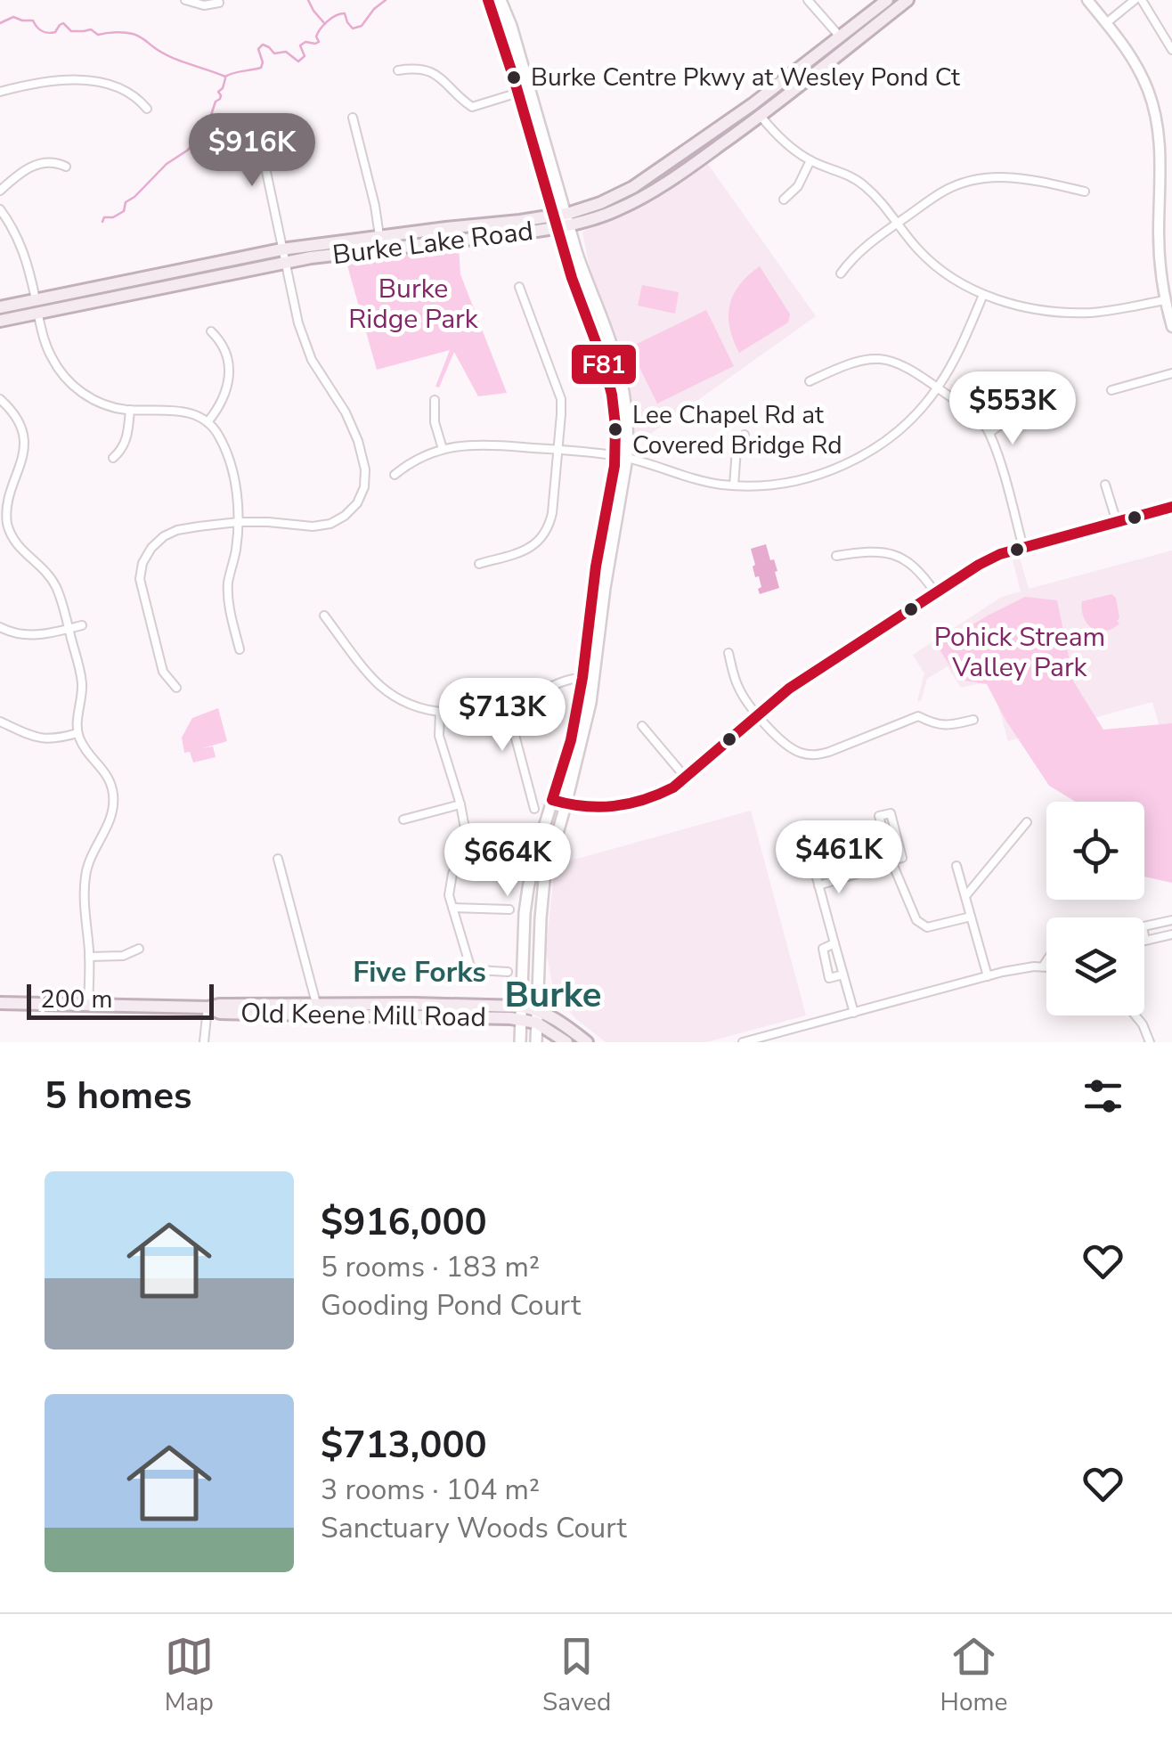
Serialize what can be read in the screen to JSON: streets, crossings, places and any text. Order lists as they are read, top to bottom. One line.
{"streets":{"main road":["Burke Lake Road","Old Keene Mill Road"]},"districts":["Five Forks","Burke"],"parks":["Burke Ridge Park","Pohick Stream Valley Park"],"places":["Burke Centre Pkwy at Wesley Pond Ct","Lee Chapel Rd at Covered Bridge Rd"],"lines":["transit line F81"],"scale_bar":"200 m","page":{"price":["$916K","$553K","$713K","$461K","$664K"],"scale":"200 m","heading":"5 homes","list":[{"name":"$916,000","note":"5 rooms · 183 m² · Gooding Pond Court"},{"name":"$713,000","note":"3 rooms · 104 m² · Sanctuary Woods Court"}],"tabs":["Map","Saved","Home"]}}
